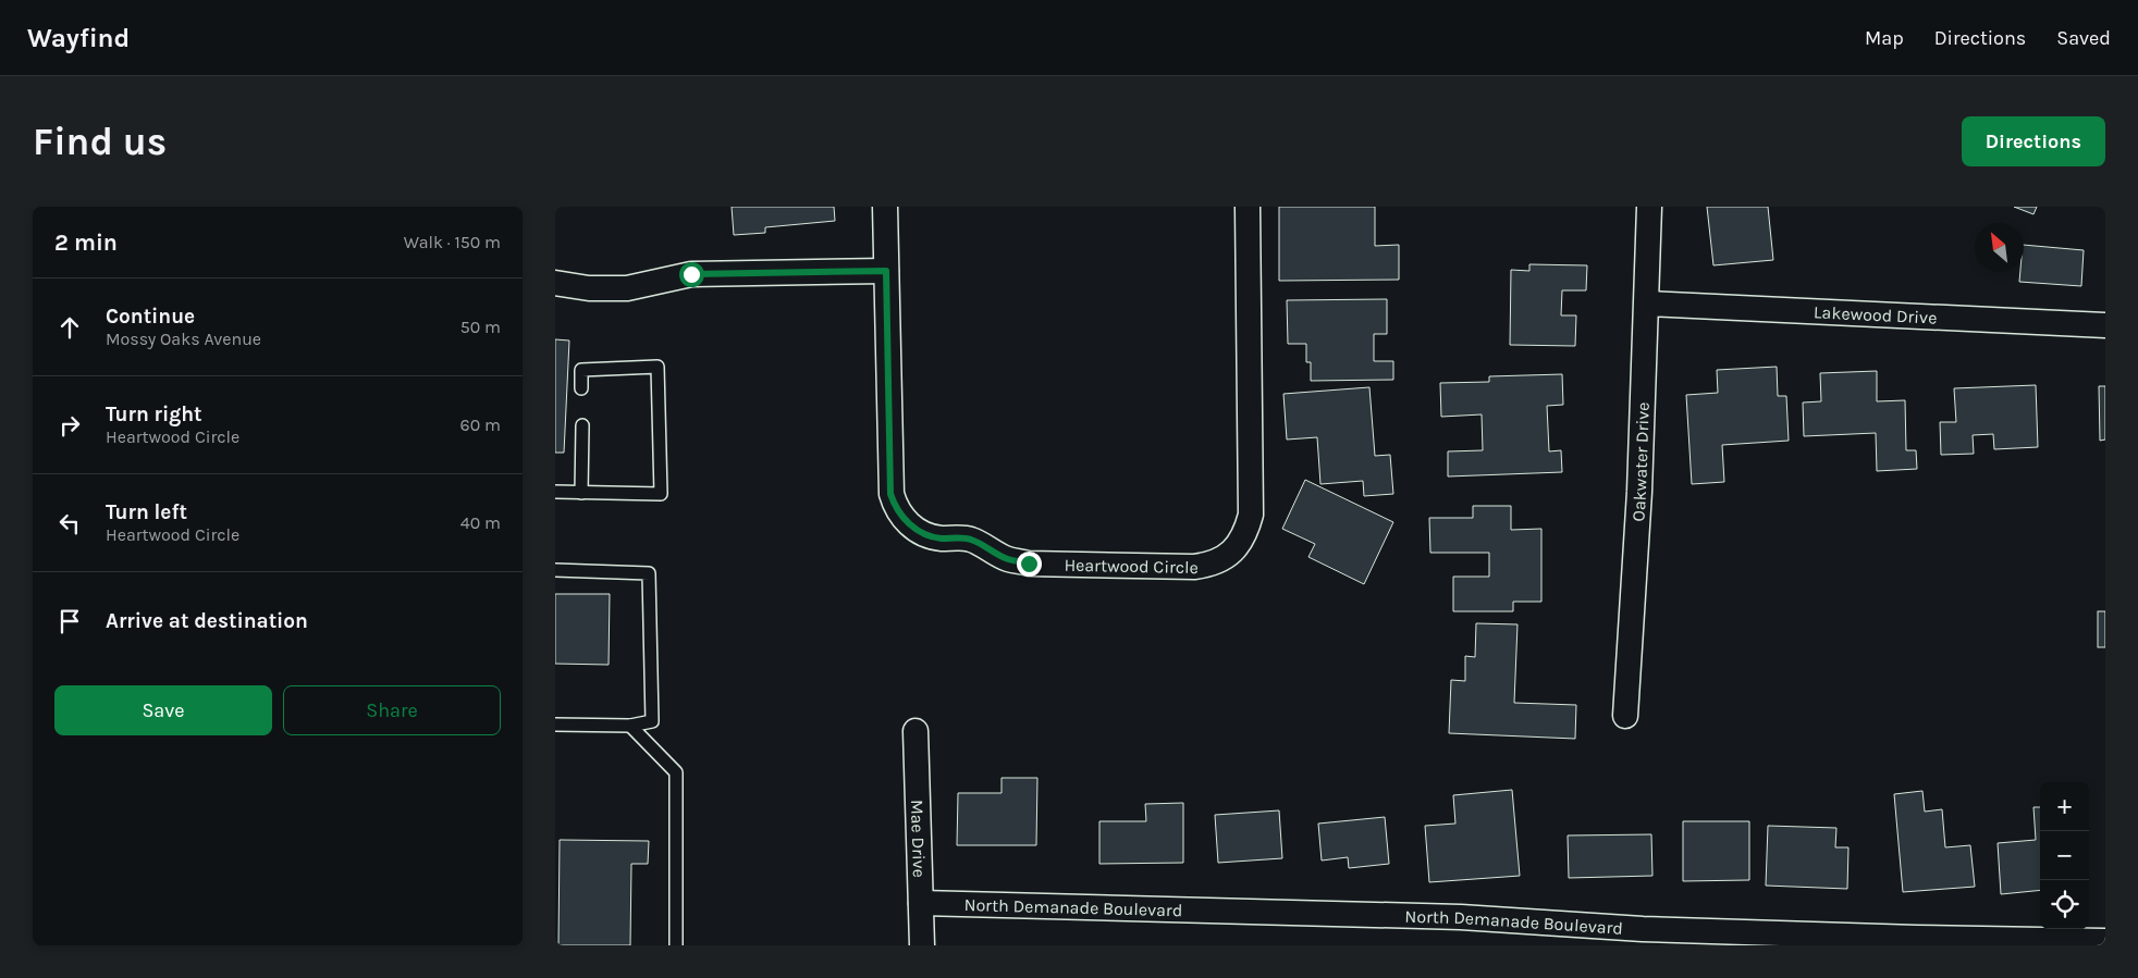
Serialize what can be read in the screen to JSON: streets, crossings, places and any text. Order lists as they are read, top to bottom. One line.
{"streets":{"street":["Lakewood Drive","Oakwater Drive","Heartwood Circle","Mae Drive","North Demanade Boulevard"]},"crossings":[["Lakewood Drive","Oakwater Drive"],["Mae Drive","North Demanade Boulevard"]],"north":"top left","page":{"header":"Wayfind","nav":["Map","Directions","Saved"],"buttons":["Directions",["Save","Share"]],"title":"Find us","heading":["2 min","Walk · 150 m"],"list":[["Continue","Mossy Oaks Avenue","50 m"],["Turn right","Heartwood Circle","60 m"],["Turn left","Heartwood Circle","40 m"],"Arrive at destination"],"map_buttons":["+","−"]}}
